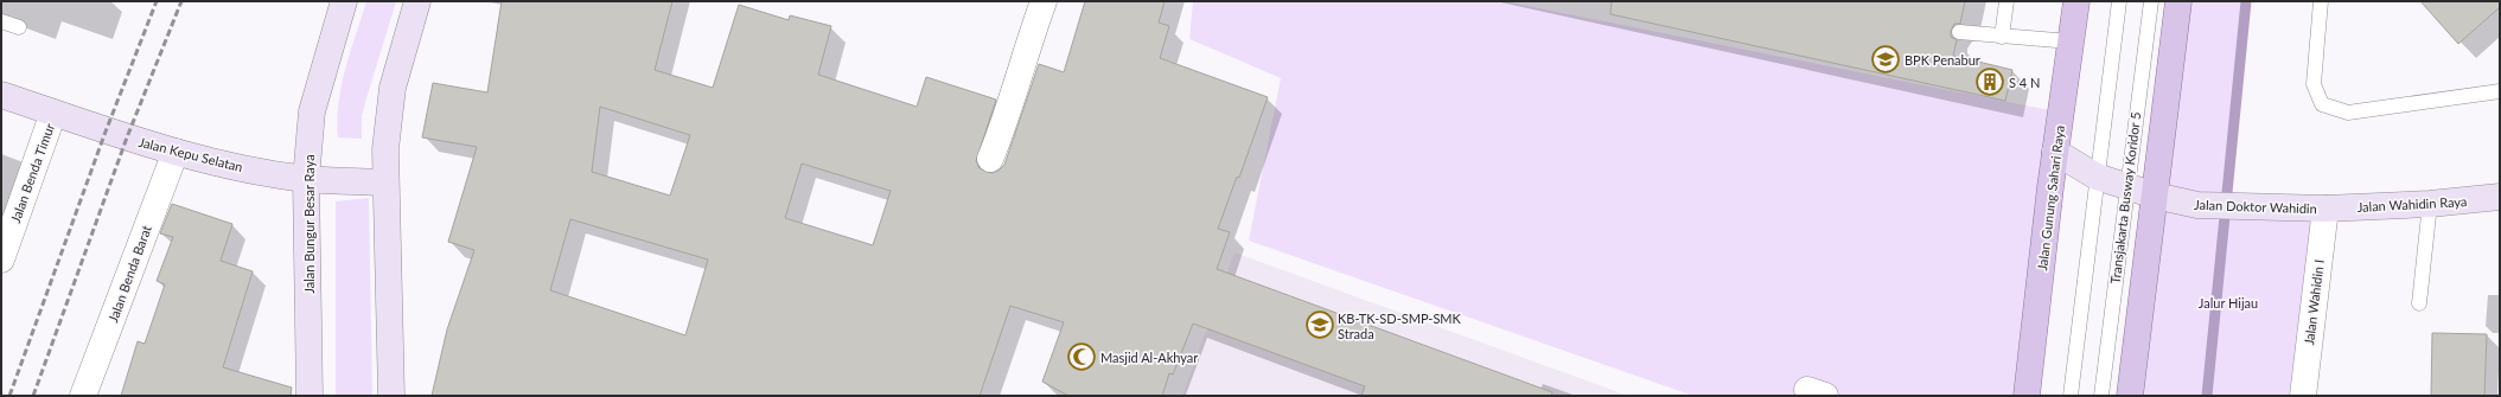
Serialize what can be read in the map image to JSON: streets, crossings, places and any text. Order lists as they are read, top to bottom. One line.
{"streets":{"main road":["Jalan Gunung Sahari Raya"],"street":["Jalan Kepu Selatan","Jalan Benda Timur","Jalan Wahidin Raya","Jalan Doktor Wahidin","Jalan Bungur Besar Raya","Jalan Benda Barat","Jalan Wahidin I"],"lane":["Transjakarta Busway Koridor 5"]},"crossings":[["Jalan Kepu Selatan","Jalan Benda Timur"],["Jalan Kepu Selatan","Jalan Bungur Besar Raya"],["Jalan Kepu Selatan","Jalan Benda Barat"],["Jalan Gunung Sahari Raya","Jalan Doktor Wahidin"],["Transjakarta Busway Koridor 5","Jalan Doktor Wahidin"],["Jalan Wahidin Raya","Jalan Doktor Wahidin"],["Jalan Wahidin Raya","Jalan Wahidin I"],["Jalan Doktor Wahidin","Jalan Wahidin I"]],"parks":["Jalur Hijau"],"places":{"school or university":["BPK Penabur","KB-TK-SD-SMP-SMK Strada"],"building":["S 4 N"],"mosque":["Masjid Al-Akhyar"]}}
